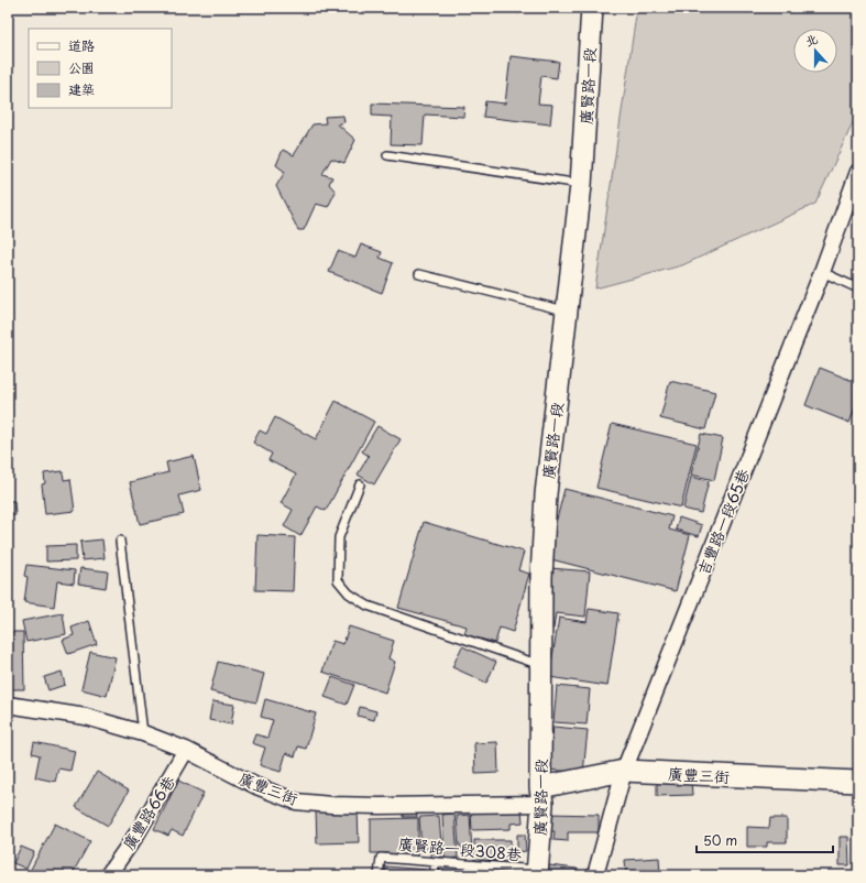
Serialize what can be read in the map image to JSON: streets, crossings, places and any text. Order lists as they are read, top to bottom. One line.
{"streets":{"street":["廣賢路一段","吉豐路一段65巷","廣豐三街","廣豐路66巷"],"lane":["廣賢路一段308巷"]},"crossings":[["廣賢路一段","廣豐三街"],["廣賢路一段","廣賢路一段308巷"],["吉豐路一段65巷","廣豐三街"],["廣豐三街","廣豐路66巷"]],"legend":["道路","公園","建築"],"scale_bar":"50 m","north":"top"}
